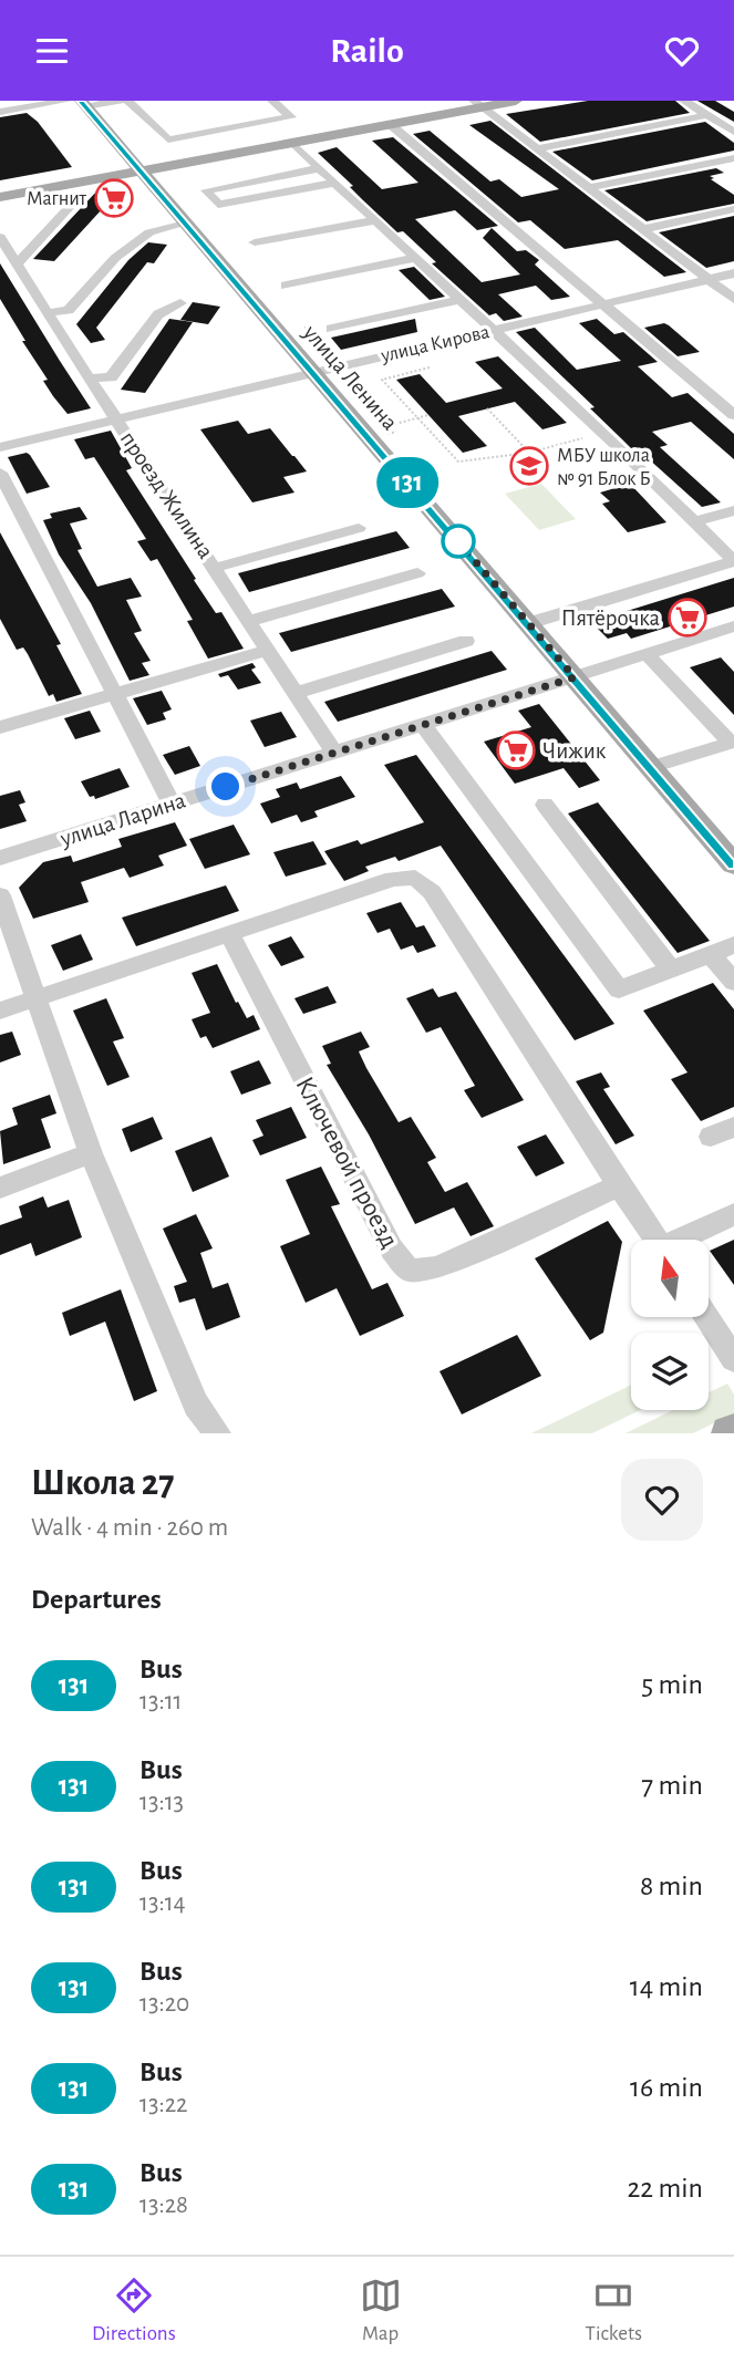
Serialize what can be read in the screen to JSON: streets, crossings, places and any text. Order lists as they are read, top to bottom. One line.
{"streets":{"main road":["улица Ленина"],"street":["улица Кирова","проезд Жилина","улица Ларина","Ключевой проезд"]},"crossings":[["улица Кирова","улица Ленина"],["улица Кирова","проезд Жилина"],["улица Ленина","улица Ларина"],["проезд Жилина","улица Ларина"]],"places":{"supermarket":["Магнит","Пятёрочка","Чижик"],"school or university":["МБУ школа № 91 Блок Б"]},"lines":["bus line 131"],"north":"top","page":{"header":"Railo","on_map":"131","heading":[["Школа 27","Walk · 4 min · 260 m"],"Departures"],"list":[{"mark":"131","name":"Bus","note":"13:11","value":"5 min"},{"mark":"131","name":"Bus","note":"13:13","value":"7 min"},{"mark":"131","name":"Bus","note":"13:14","value":"8 min"},{"mark":"131","name":"Bus","note":"13:20","value":"14 min"},{"mark":"131","name":"Bus","note":"13:22","value":"16 min"},{"mark":"131","name":"Bus","note":"13:28","value":"22 min"}],"tabs":["Directions","Map","Tickets"]}}
